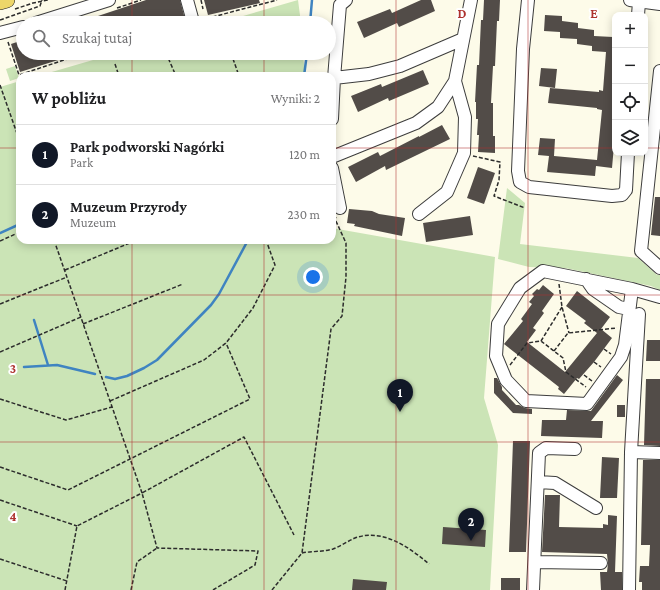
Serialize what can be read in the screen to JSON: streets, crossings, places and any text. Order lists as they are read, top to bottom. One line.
{"page":{"map_buttons":["+","−"],"search":"Szukaj tutaj","heading":["W pobliżu","Wyniki: 2"],"list":[{"mark":"1","name":"Park podworski Nagórki","note":"Park","value":"120 m"},{"mark":"2","name":"Muzeum Przyrody","note":"Muzeum","value":"230 m"}],"pins":["1","2"]},"grid":{"columns":["D","E"],"rows":["3","4"]}}
